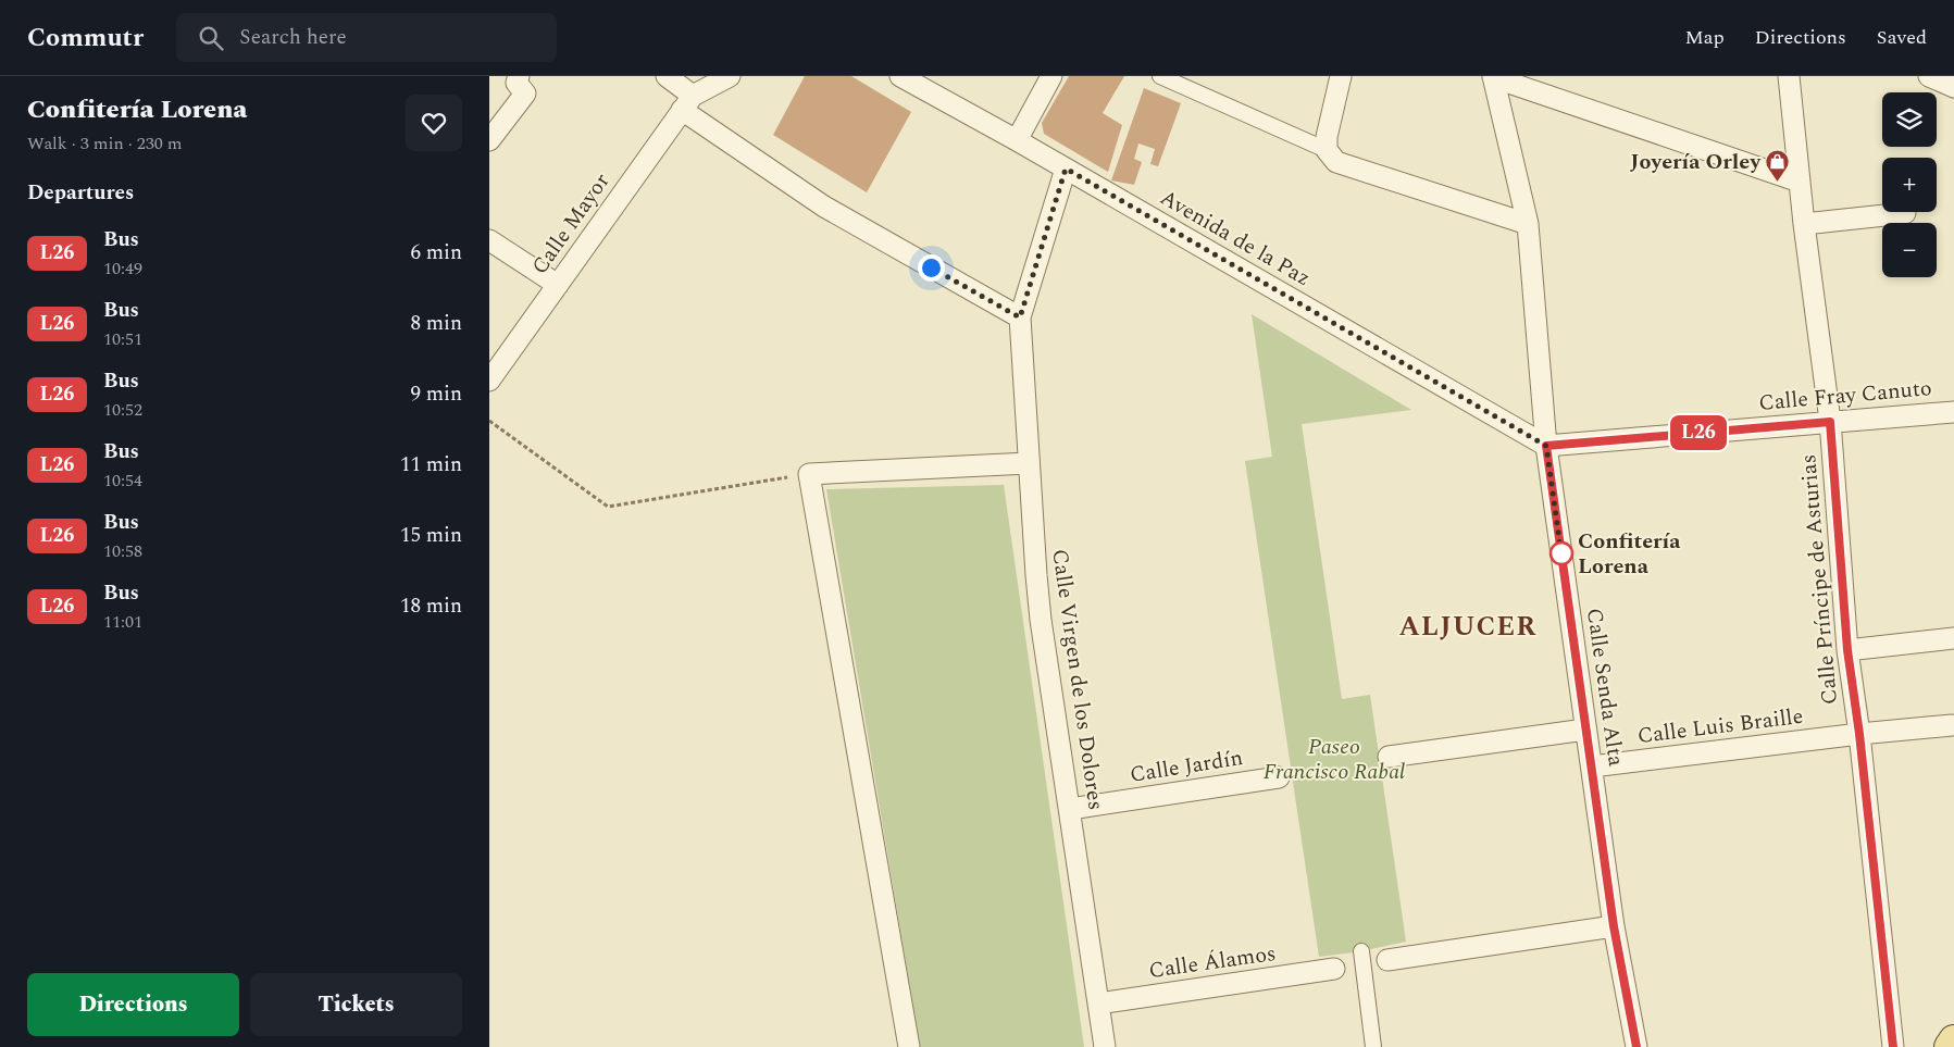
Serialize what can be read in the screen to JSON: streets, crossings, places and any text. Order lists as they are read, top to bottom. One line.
{"streets":{"street":["Calle Mayor","Avenida de la Paz","Calle Fray Canuto","Calle Príncipe de Asturias","Calle Virgen de los Dolores","Calle Senda Alta","Calle Luis Braille","Calle Jardín","Calle Álamos"]},"crossings":[["Avenida de la Paz","Calle Fray Canuto"],["Avenida de la Paz","Calle Virgen de los Dolores"],["Avenida de la Paz","Calle Senda Alta"],["Calle Fray Canuto","Calle Príncipe de Asturias"],["Calle Fray Canuto","Calle Senda Alta"],["Calle Príncipe de Asturias","Calle Luis Braille"],["Calle Virgen de los Dolores","Calle Jardín"],["Calle Virgen de los Dolores","Calle Álamos"],["Calle Senda Alta","Calle Luis Braille"]],"districts":["ALJUCER"],"parks":["Paseo Francisco Rabal"],"places":{"shop":["Joyería Orley"],"other":["Confitería Lorena"]},"lines":["bus line L26"],"page":{"header":"Commutr","search":"Search here","nav":["Map","Directions","Saved"],"heading":[["Confitería Lorena","Walk · 3 min · 230 m"],"Departures"],"on_map":"L26","map_buttons":["+","−"],"list":[{"mark":"L26","name":"Bus","note":"10:49","value":"6 min"},{"mark":"L26","name":"Bus","note":"10:51","value":"8 min"},{"mark":"L26","name":"Bus","note":"10:52","value":"9 min"},{"mark":"L26","name":"Bus","note":"10:54","value":"11 min"},{"mark":"L26","name":"Bus","note":"10:58","value":"15 min"},{"mark":"L26","name":"Bus","note":"11:01","value":"18 min"}],"buttons":["Directions","Tickets"]}}
